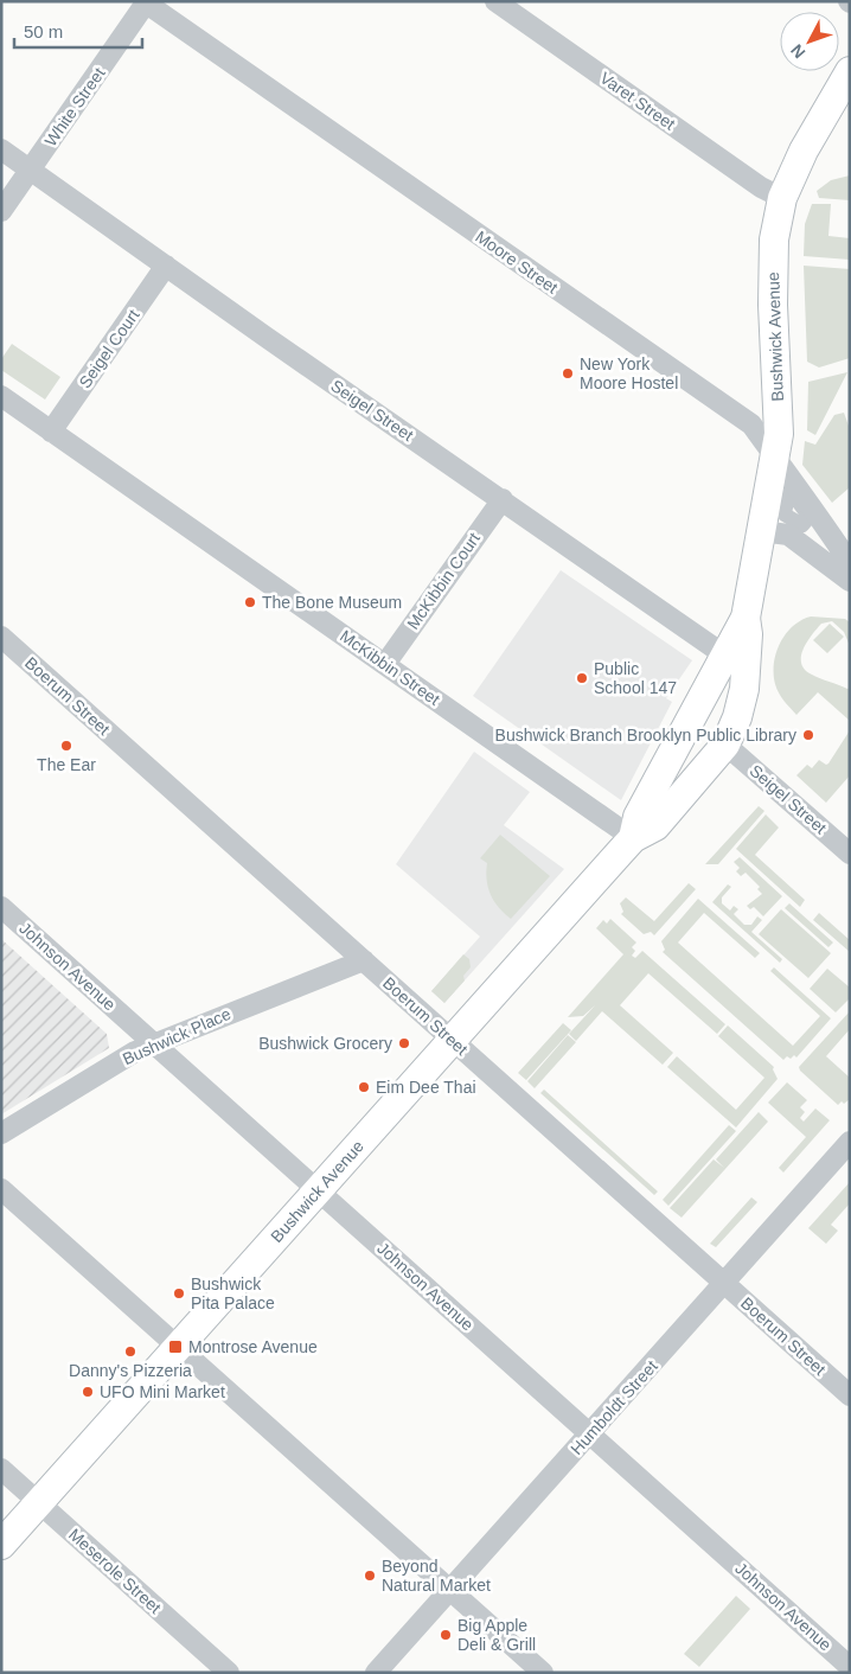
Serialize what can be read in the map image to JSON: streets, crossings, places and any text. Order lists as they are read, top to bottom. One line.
{"streets":{"main road":["Bushwick Avenue"],"street":["Varet Street","White Street","Moore Street","Seigel Court","Seigel Street","McKibbin Court","McKibbin Street","Boerum Street","Johnson Avenue","Bushwick Place","Humboldt Street","Meserole Street"]},"crossings":[["Varet Street","Bushwick Avenue"],["White Street","Moore Street"],["White Street","Seigel Street"],["Moore Street","Bushwick Avenue"],["Bushwick Avenue","Seigel Street"],["Bushwick Avenue","McKibbin Street"],["Bushwick Avenue","Boerum Street"],["Bushwick Avenue","Johnson Avenue"],["Bushwick Avenue","Meserole Street"],["Seigel Court","Seigel Street"],["Seigel Court","McKibbin Street"],["Seigel Street","McKibbin Court"],["McKibbin Court","McKibbin Street"],["Boerum Street","Bushwick Place"],["Boerum Street","Humboldt Street"],["Johnson Avenue","Bushwick Place"],["Johnson Avenue","Humboldt Street"]],"places":{"other":["New York Moore Hostel","The Bone Museum","Public School 147","Bushwick Branch Brooklyn Public Library","The Ear","Bushwick Grocery","Eim Dee Thai","Bushwick Pita Palace","Danny's Pizzeria","UFO Mini Market","Beyond Natural Market","Big Apple Deli & Grill"],"transit":["Montrose Avenue"]},"scale_bar":"50 m","north":"bottom left"}
